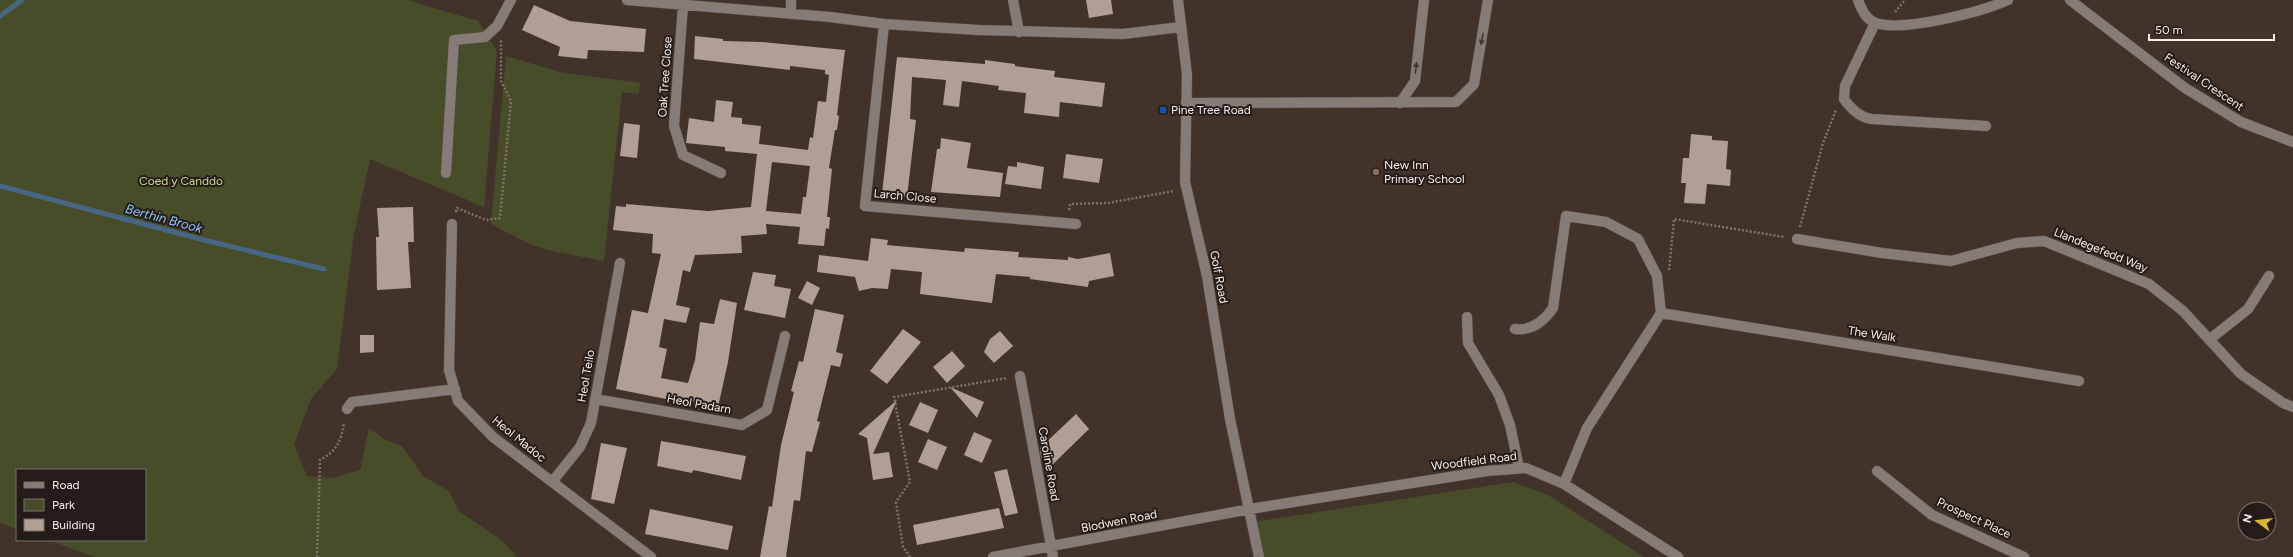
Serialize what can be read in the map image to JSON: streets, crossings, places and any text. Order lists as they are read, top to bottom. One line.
{"streets":{"street":["Oak Tree Close","Festival Crescent","Larch Close","Llandegefedd Way","Golf Road","The Walk","Heol Teilo","Heol Padarn","Heol Madoc","Woodfield Road","Caroline Road","Prospect Place","Blodwen Road"]},"crossings":[["Golf Road","Woodfield Road"],["Golf Road","Blodwen Road"],["Heol Teilo","Heol Padarn"],["Heol Teilo","Heol Madoc"],["Woodfield Road","Blodwen Road"],["Caroline Road","Blodwen Road"]],"water":["Berthin Brook"],"parks":["Coed y Canddo"],"places":{"transit":["Pine Tree Road"],"other":["New Inn Primary School"]},"legend":["Road","Park","Building"],"scale_bar":"50 m","north":"left"}
